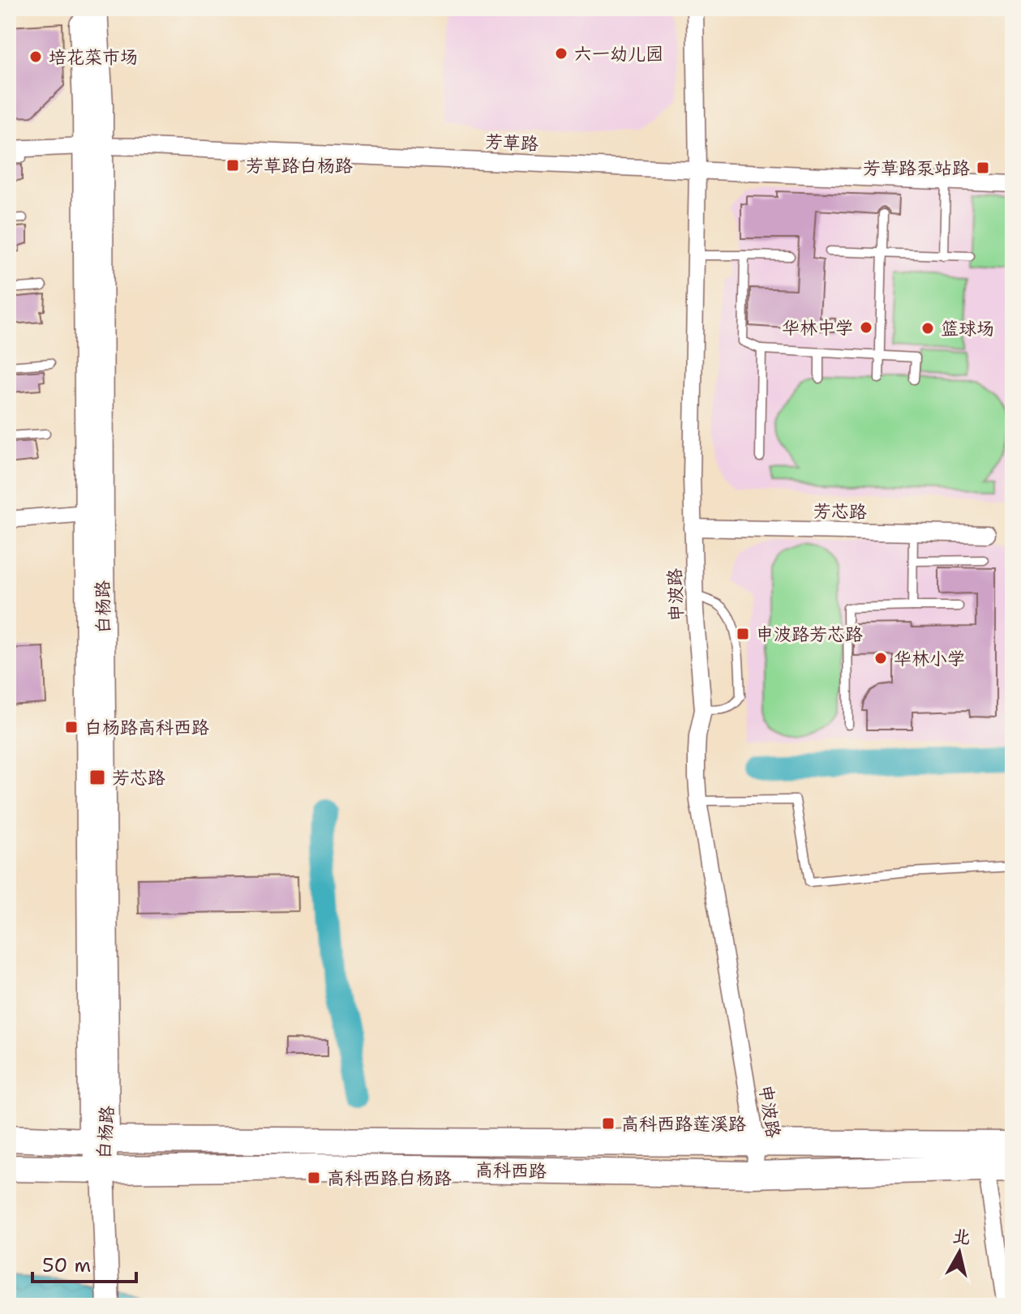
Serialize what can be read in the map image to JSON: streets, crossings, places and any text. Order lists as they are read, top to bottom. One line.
{"streets":{"main road":["白杨路","高科西路"],"street":["芳草路","芳芯路","申波路"]},"crossings":[["芳草路","申波路"],["芳草路","白杨路"],["芳芯路","申波路"],["申波路","高科西路"],["白杨路","高科西路"]],"places":{"other":["六一幼儿园","培花菜市场","华林中学","篮球场","华林小学"],"transit":["芳草路白杨路","芳草路泵站路","申波路芳芯路","白杨路高科西路","芳芯路","高科西路莲溪路","高科西路白杨路"]},"scale_bar":"50 m","north":"top"}
